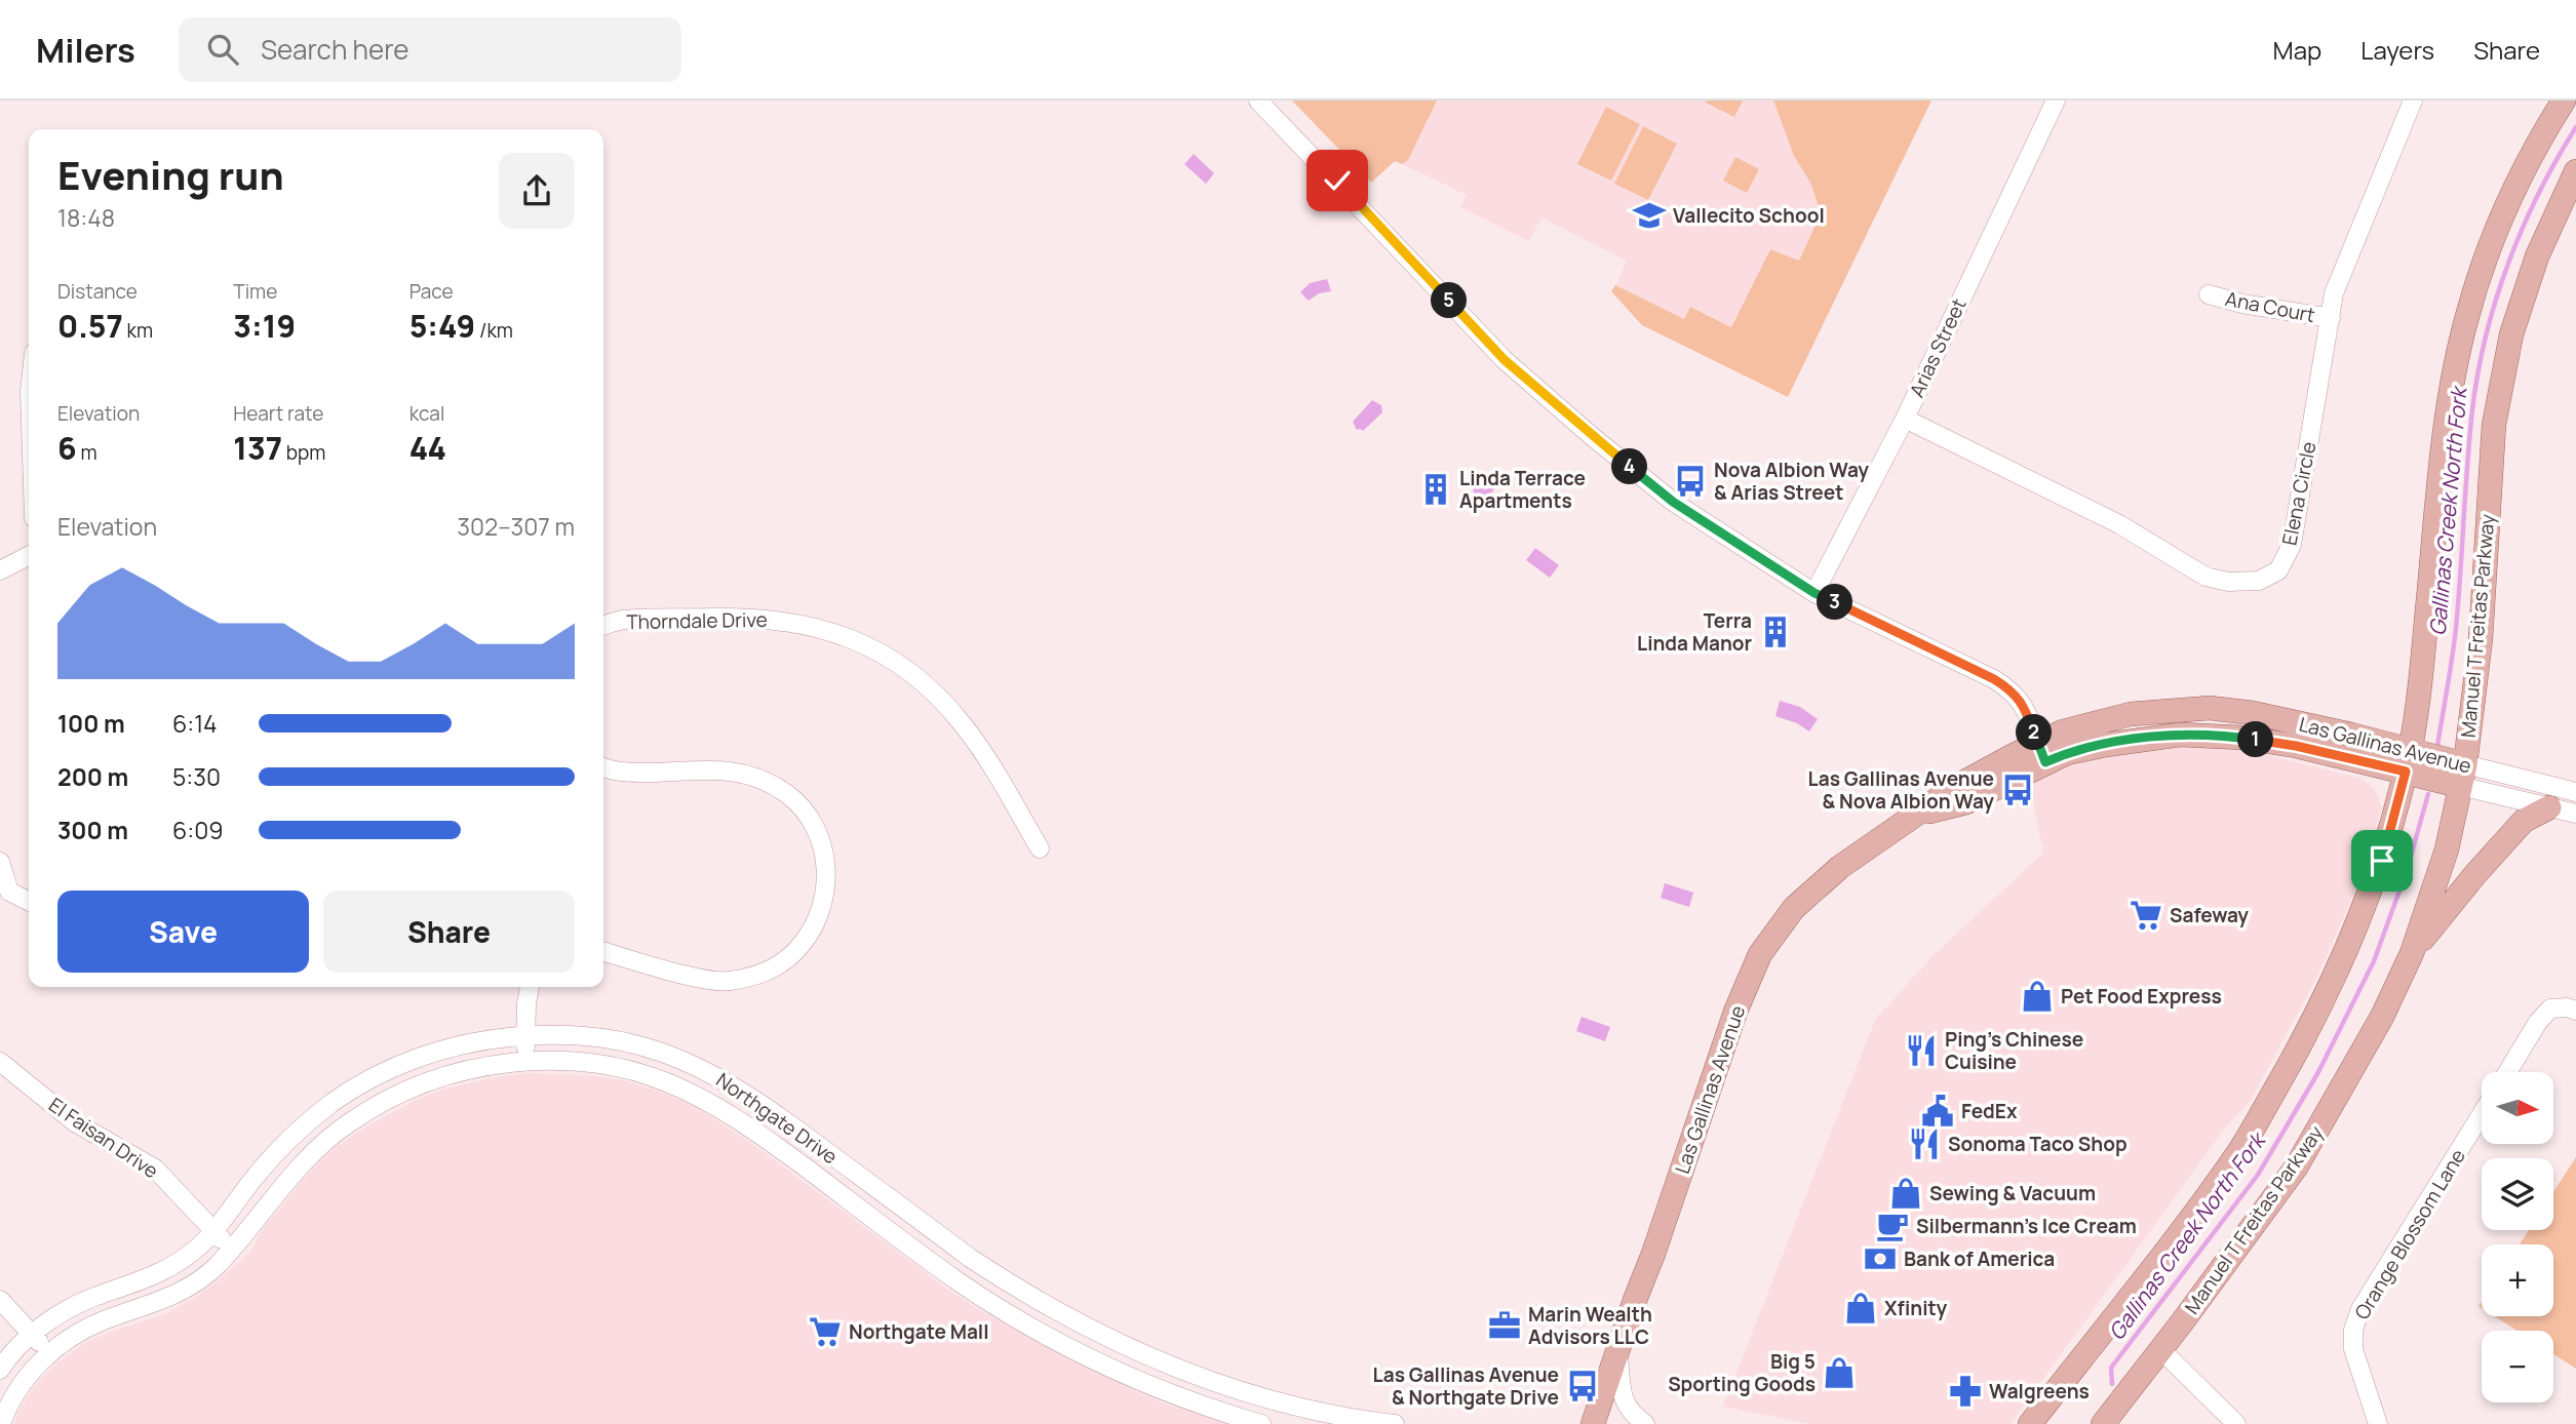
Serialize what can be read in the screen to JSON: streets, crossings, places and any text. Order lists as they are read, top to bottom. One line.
{"streets":{"main road":["Manuel T Freitas Parkway","Las Gallinas Avenue"],"street":["Ana Court","Arias Street","Elena Circle","Thorndale Drive","Northgate Drive","El Faisan Drive","Orange Blossom Lane"]},"crossings":[["Ana Court","Elena Circle"],["Arias Street","Elena Circle"],["Manuel T Freitas Parkway","Las Gallinas Avenue"],["Northgate Drive","El Faisan Drive"]],"water":["Gallinas Creek North Fork"],"places":{"school or university":["Vallecito School"],"bus stop":["Nova Albion Way & Arias Street","Las Gallinas Avenue & Nova Albion Way","Las Gallinas Avenue & Northgate Drive"],"building":["Linda Terrace Apartments","Terra Linda Manor"],"supermarket":["Safeway","Northgate Mall"],"shop":["Pet Food Express","Sewing & Vacuum","Xfinity","Big 5 Sporting Goods"],"restaurant":["Ping's Chinese Cuisine","Sonoma Taco Shop"],"public building":["FedEx"],"cafe":["Silbermann's Ice Cream"],"bank":["Bank of America"],"office":["Marin Wealth Advisors LLC"],"pharmacy":["Walgreens"]},"north":"right","page":{"header":"Milers","search":"Search here","nav":["Map","Layers","Share"],"heading":["Evening run","18:48"],"stats":[["Distance","0.57 km"],["Time","3:19"],["Pace","5:49 /km"],["Elevation","6 m"],["Heart rate","137 bpm"],["kcal","44"]],"pins":["5","4","3","2","1"],"chart":["Elevation","302–307 m"],"list":[{"name":"100 m","note":"6:14"},{"name":"200 m","note":"5:30"},{"name":"300 m","note":"6:09"}],"buttons":["Save","Share"],"map_buttons":["+","−"]}}
